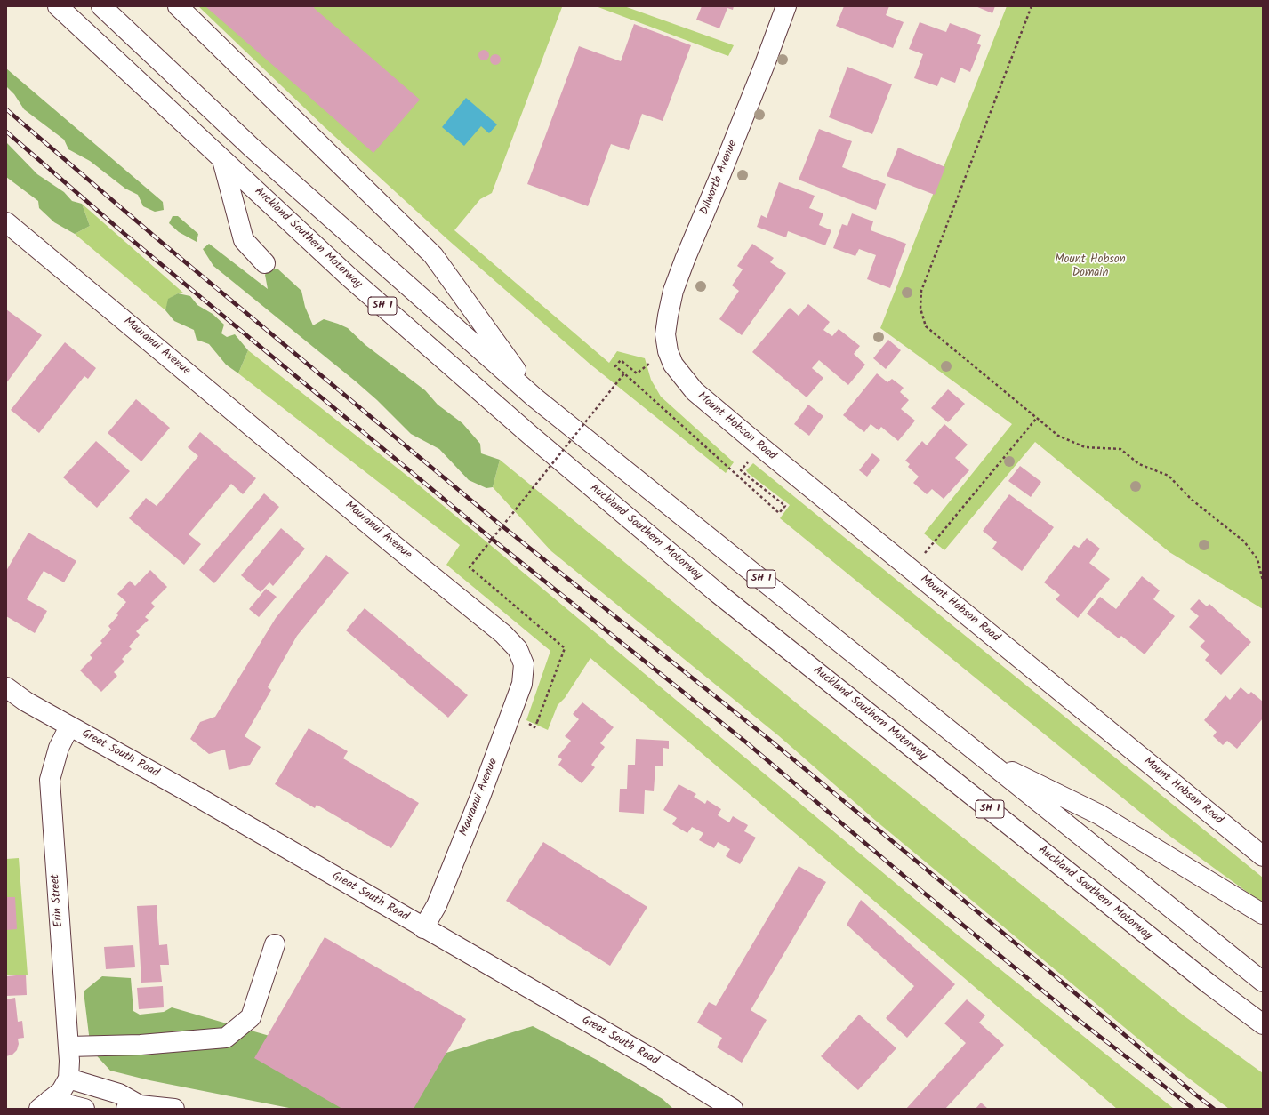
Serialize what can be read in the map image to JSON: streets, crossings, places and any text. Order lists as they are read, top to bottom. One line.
{"streets":{"main road":["Dilworth Avenue","Auckland Southern Motorway","SH 1","Mauranui Avenue","Mount Hobson Road","Great South Road","Erin Street"]},"crossings":[["Dilworth Avenue","Mount Hobson Road"],["Mauranui Avenue","Great South Road"],["Great South Road","Erin Street"]],"parks":["Mount Hobson Domain"]}
